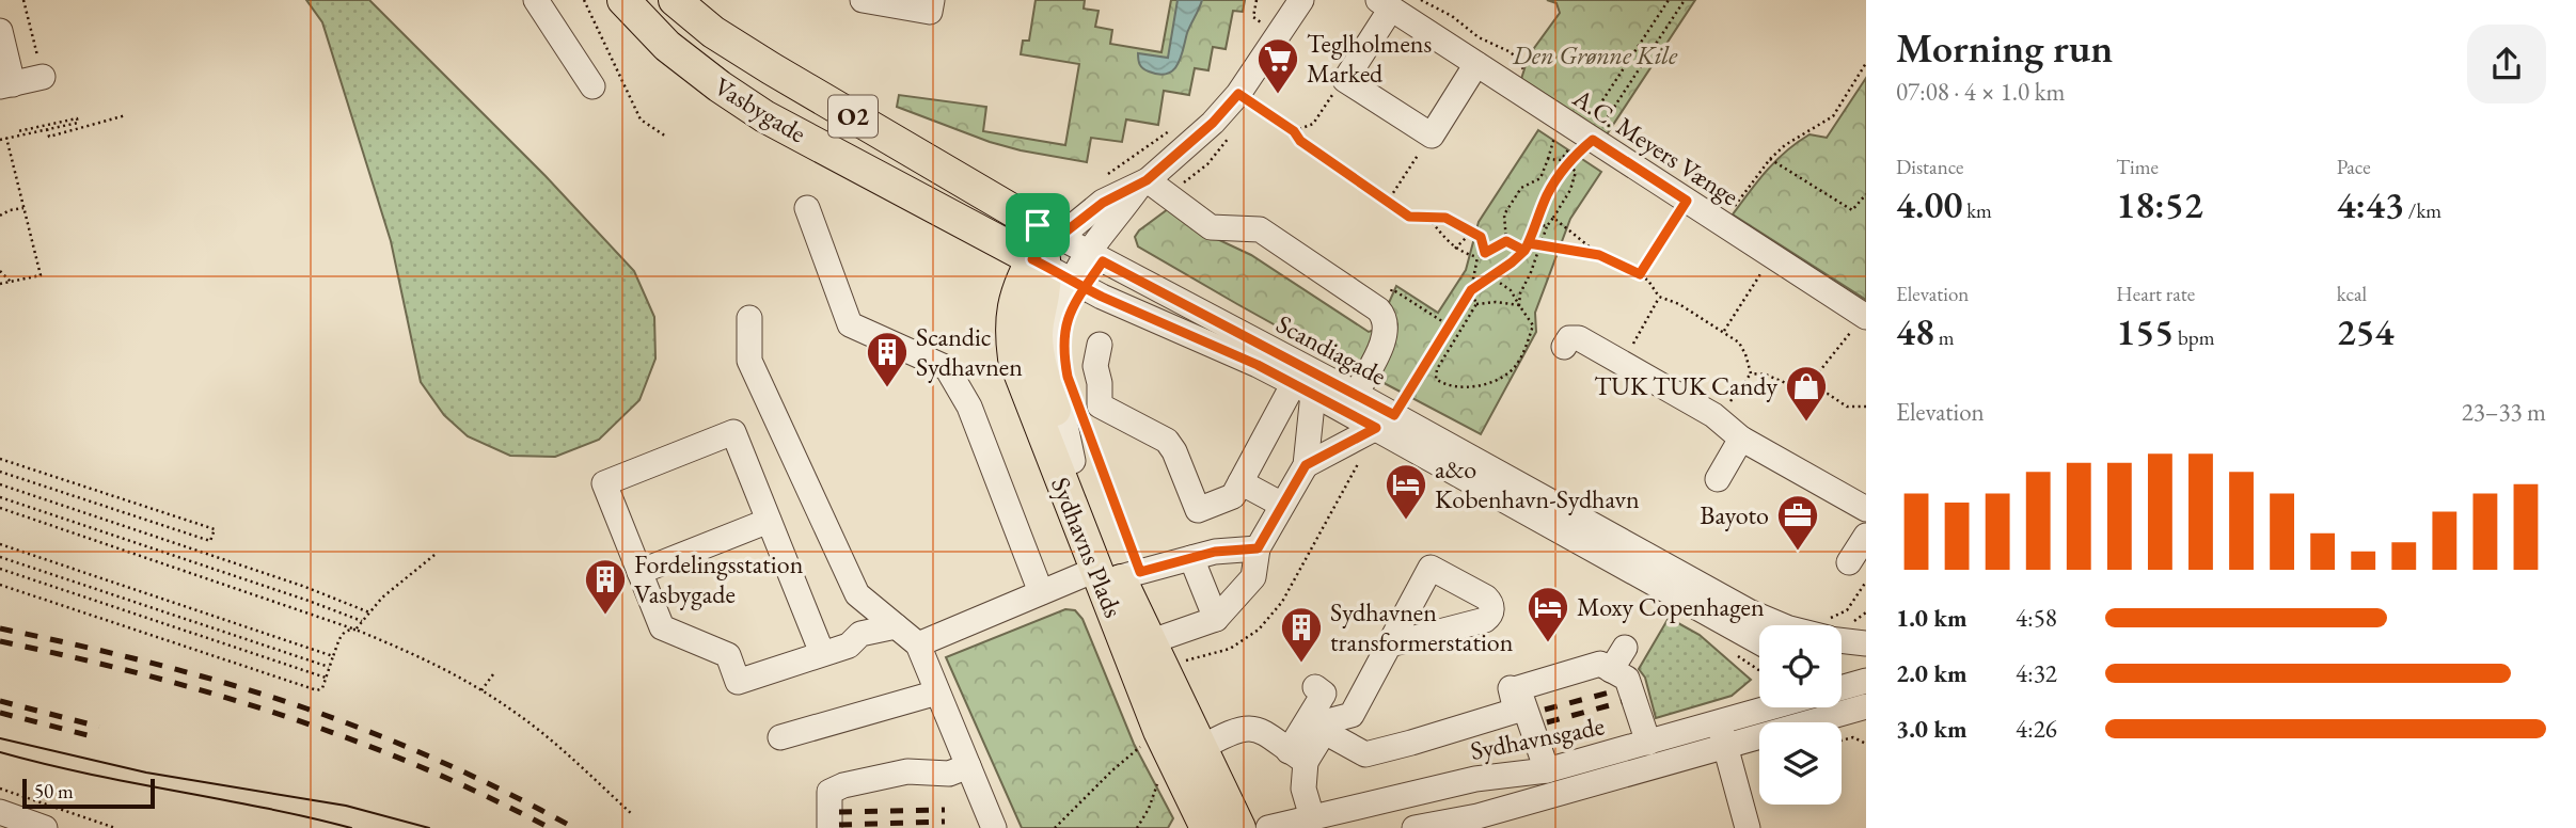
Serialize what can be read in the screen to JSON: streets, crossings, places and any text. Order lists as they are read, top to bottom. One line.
{"streets":{"main road":["Vasbygade","O2","Sydhavns Plads"],"street":["A.C. Meyers Vænge","Scandiagade","Sydhavnsgade"]},"crossings":[["Vasbygade","Scandiagade"],["Vasbygade","Sydhavns Plads"],["Scandiagade","Sydhavns Plads"]],"parks":["Den Grønne Kile"],"places":{"supermarket":["Teglholmens Marked"],"building":["Scandic Sydhavnen","Fordelingsstation Vasbygade","Sydhavnen transformerstation"],"shop":["TUK TUK Candy"],"hotel":["a&o Kobenhavn-Sydhavn","Moxy Copenhagen"],"office":["Bayoto"]},"scale_bar":"50 m","page":{"heading":["Morning run","07:08 · 4 × 1.0 km"],"stats":[["Distance","4.00 km"],["Time","18:52"],["Pace","4:43 /km"],["Elevation","48 m"],["Heart rate","155 bpm"],["kcal","254"]],"chart":["Elevation","23–33 m"],"list":[{"name":"1.0 km","note":"4:58"},{"name":"2.0 km","note":"4:32"},{"name":"3.0 km","note":"4:26"}],"scale":"50 m"}}
